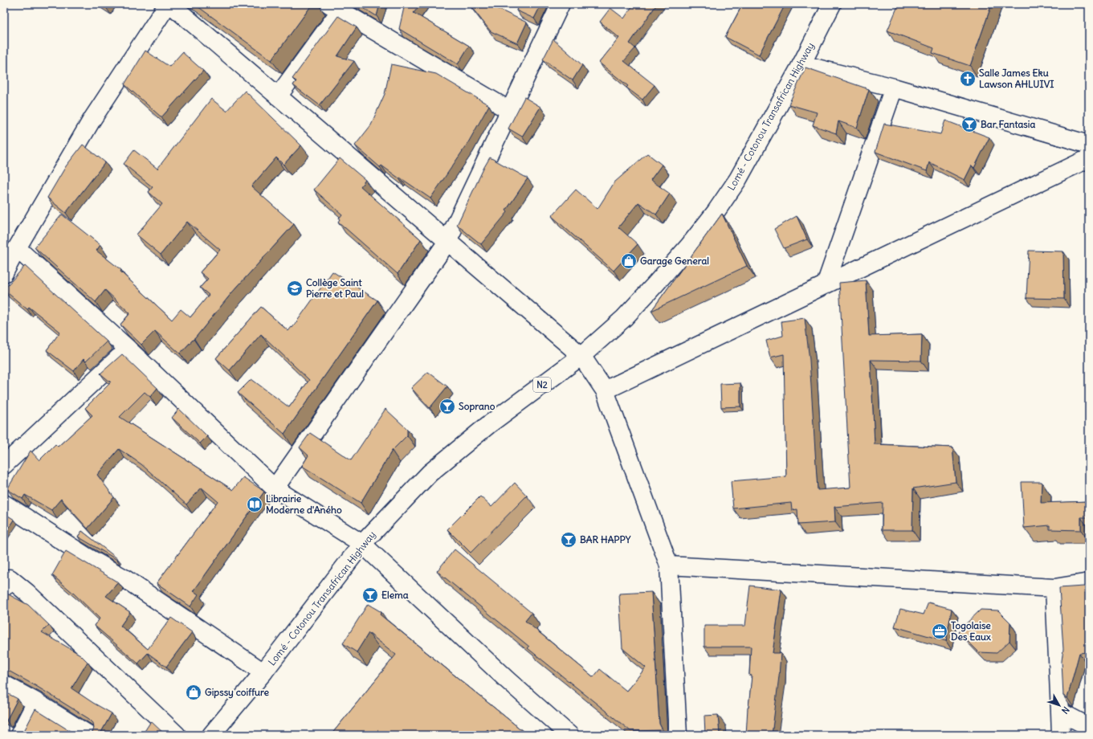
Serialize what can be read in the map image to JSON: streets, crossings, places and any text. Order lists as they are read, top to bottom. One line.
{"streets":{"main road":["Lomé - Cotonou Transafrican Highway","N2"]},"places":{"church":["Salle James Eku Lawson AHLUIVI"],"bar":["Bar Fantasia","Soprano","BAR HAPPY","Elema"],"shop":["Garage General","Gipssy coiffure"],"school or university":["Collège Saint Pierre et Paul"],"library":["Librairie Moderne d'Aného"],"office":["Togolaise Des Eaux"]},"north":"bottom right"}
